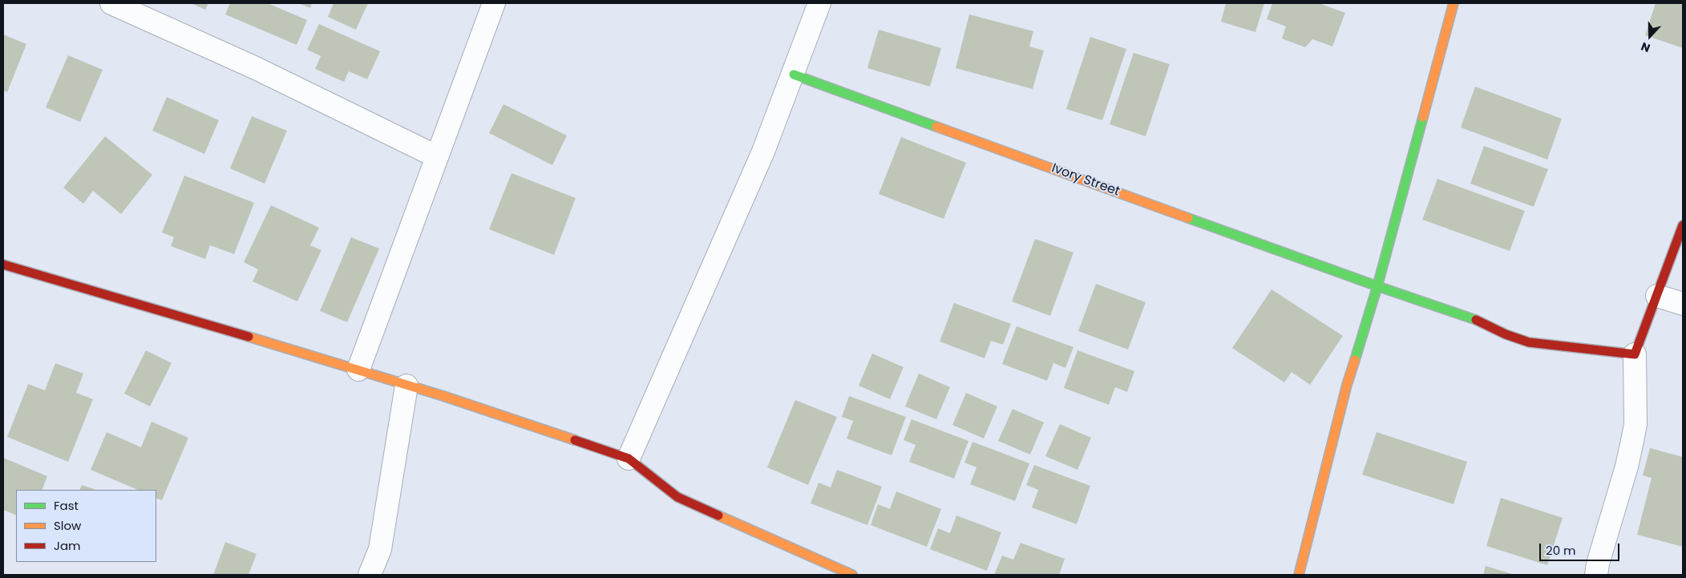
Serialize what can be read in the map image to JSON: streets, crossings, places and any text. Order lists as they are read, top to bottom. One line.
{"streets":{"street":["Ivory Street"]},"legend":["Fast","Slow","Jam"],"scale_bar":"20 m","north":"bottom"}
